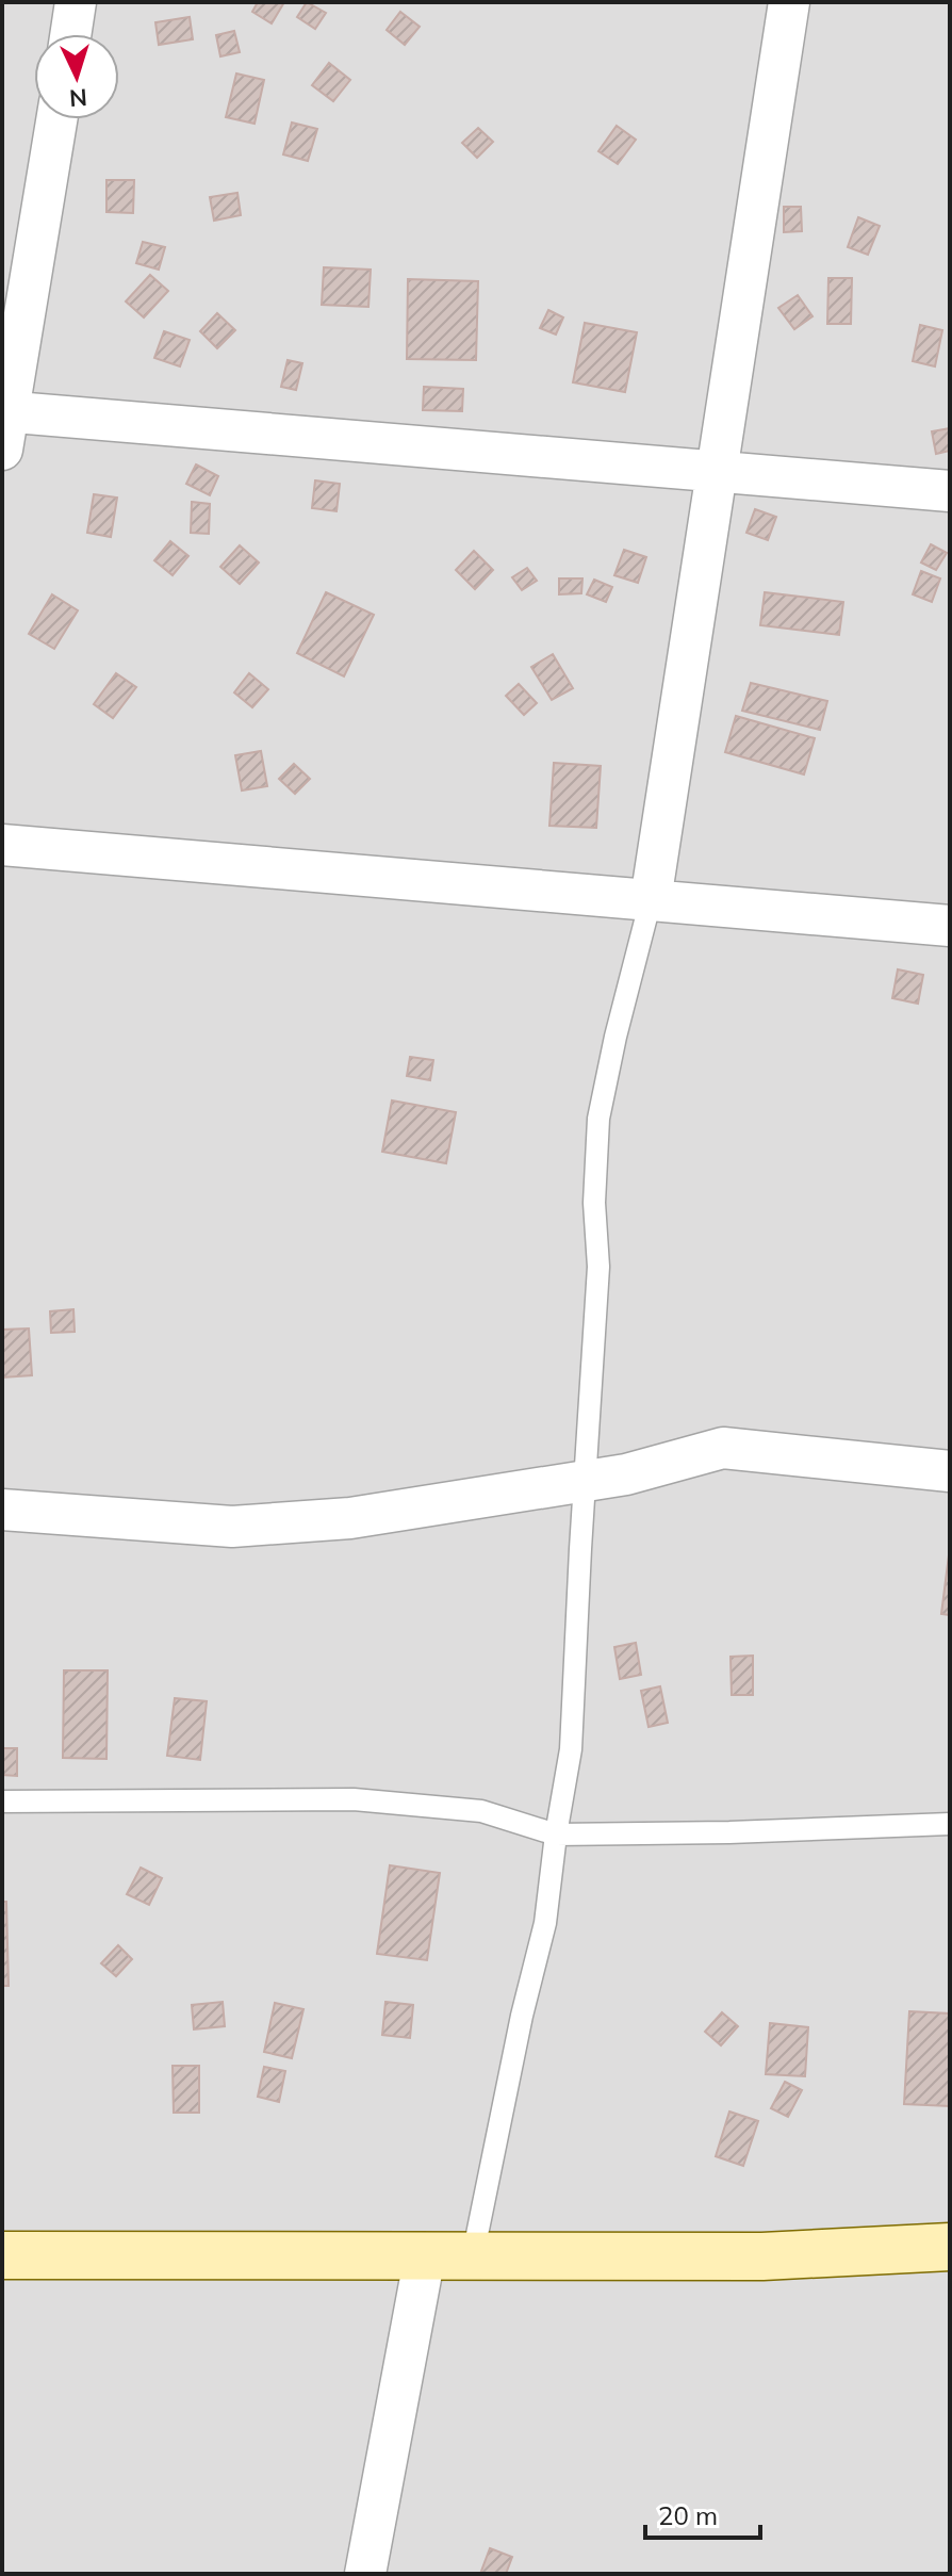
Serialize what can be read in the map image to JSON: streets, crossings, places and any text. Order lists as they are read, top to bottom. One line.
{"scale_bar":"20 m","north":"bottom"}
